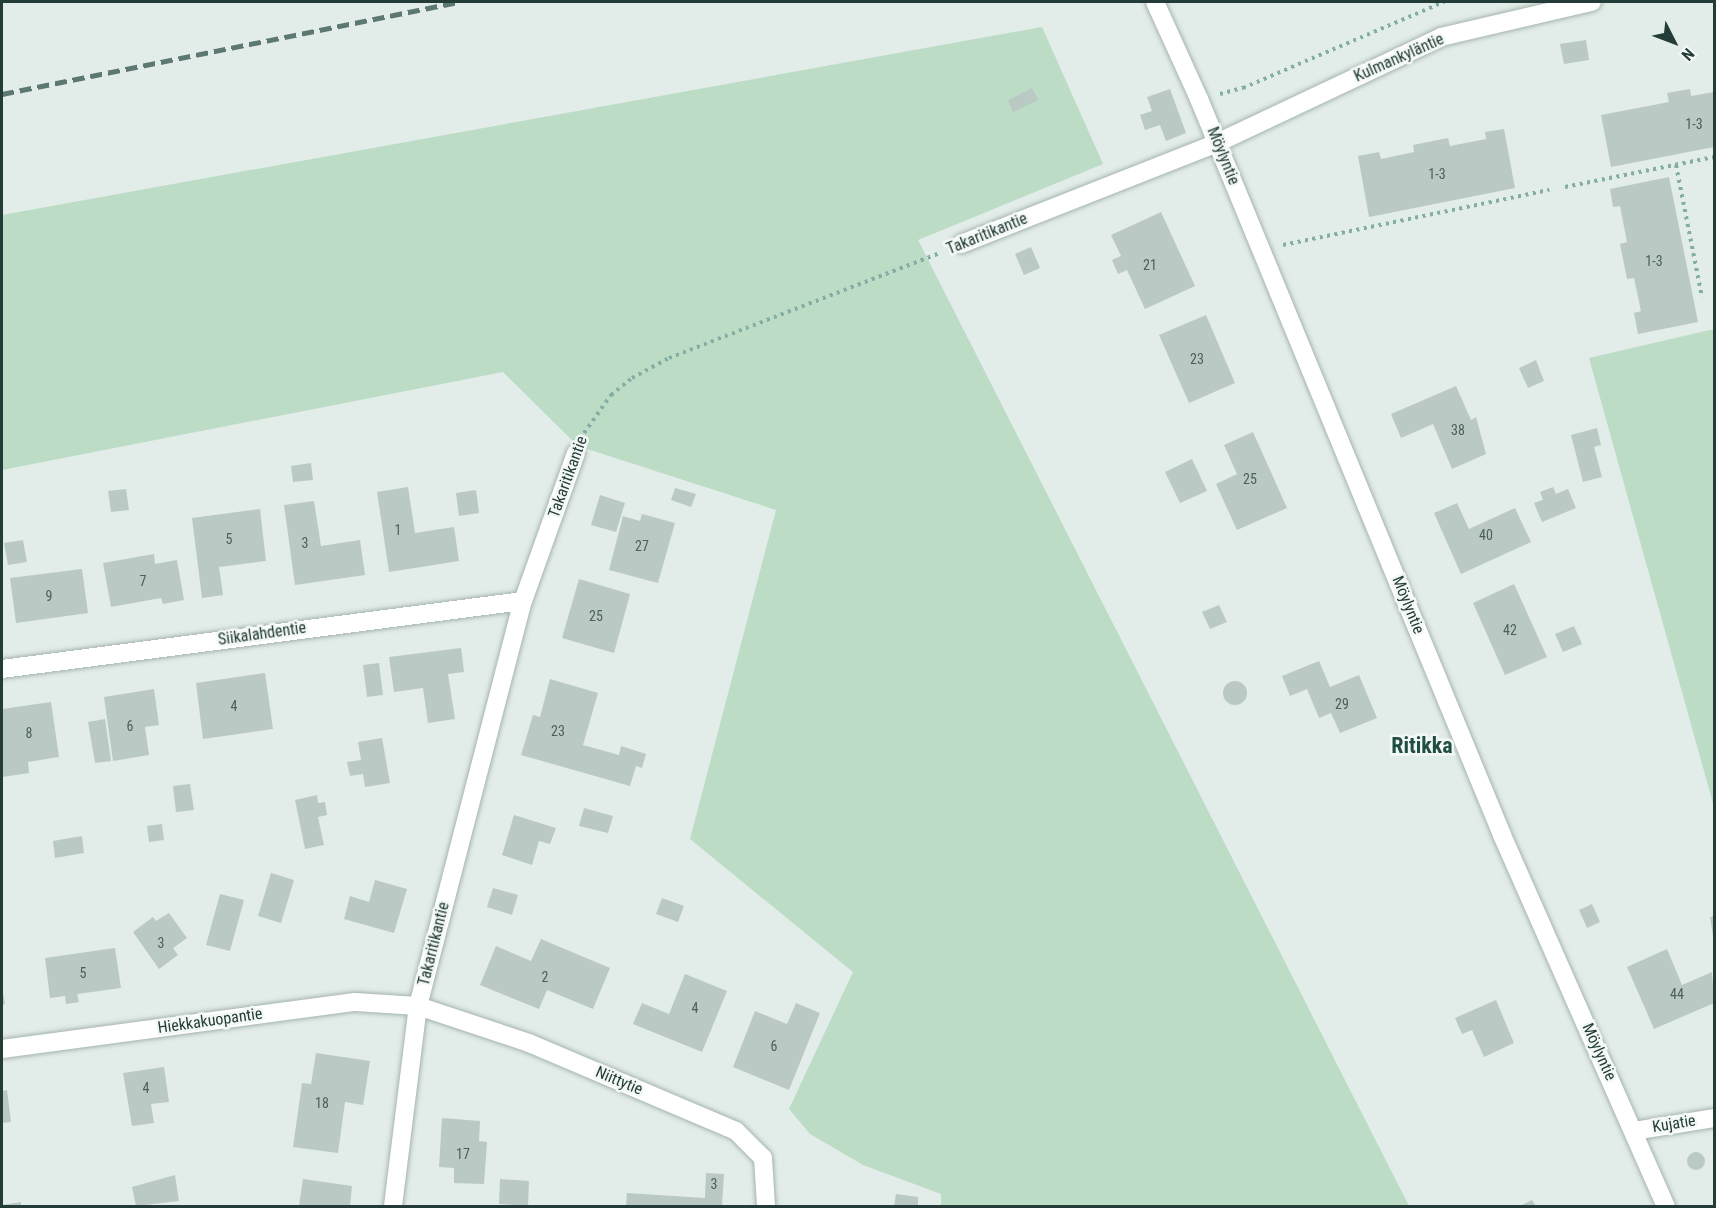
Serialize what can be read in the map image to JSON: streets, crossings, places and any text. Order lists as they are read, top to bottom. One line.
{"streets":{"street":["Kulmankyläntie","Möylyntie","Takaritikantie","Siikalahdentie","Hiekkakuopantie","Niittytie","Kujatie"]},"crossings":[["Kulmankyläntie","Möylyntie"],["Kulmankyläntie","Takaritikantie"],["Möylyntie","Takaritikantie"],["Möylyntie","Kujatie"],["Takaritikantie","Siikalahdentie"],["Takaritikantie","Hiekkakuopantie"],["Takaritikantie","Niittytie"],["Hiekkakuopantie","Niittytie"]],"districts":["Ritikka"],"house_numbers":["1-3","1-3","1-3","21","23","38","25","1","40","5","3","27","7","9","25","42","29","4","6","23","8","3","5","2","44","4","6","4","18","17","3"],"north":"bottom right"}
